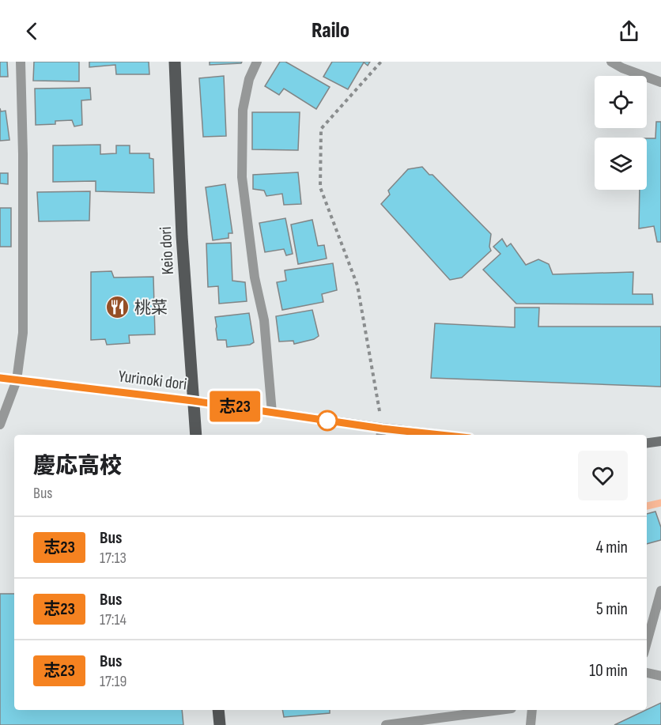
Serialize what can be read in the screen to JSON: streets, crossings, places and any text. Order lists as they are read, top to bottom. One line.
{"streets":{"main road":["Keio dori"],"street":["Yurinoki dori"]},"crossings":[["Keio dori","Yurinoki dori"]],"places":{"restaurant":["桃菜"]},"lines":["bus line 志23"],"page":{"header":"Railo","on_map":"志23","heading":["慶応高校","Bus"],"list":[{"mark":"志23","name":"Bus","note":"17:13","value":"4 min"},{"mark":"志23","name":"Bus","note":"17:14","value":"5 min"},{"mark":"志23","name":"Bus","note":"17:19","value":"10 min"}]}}
